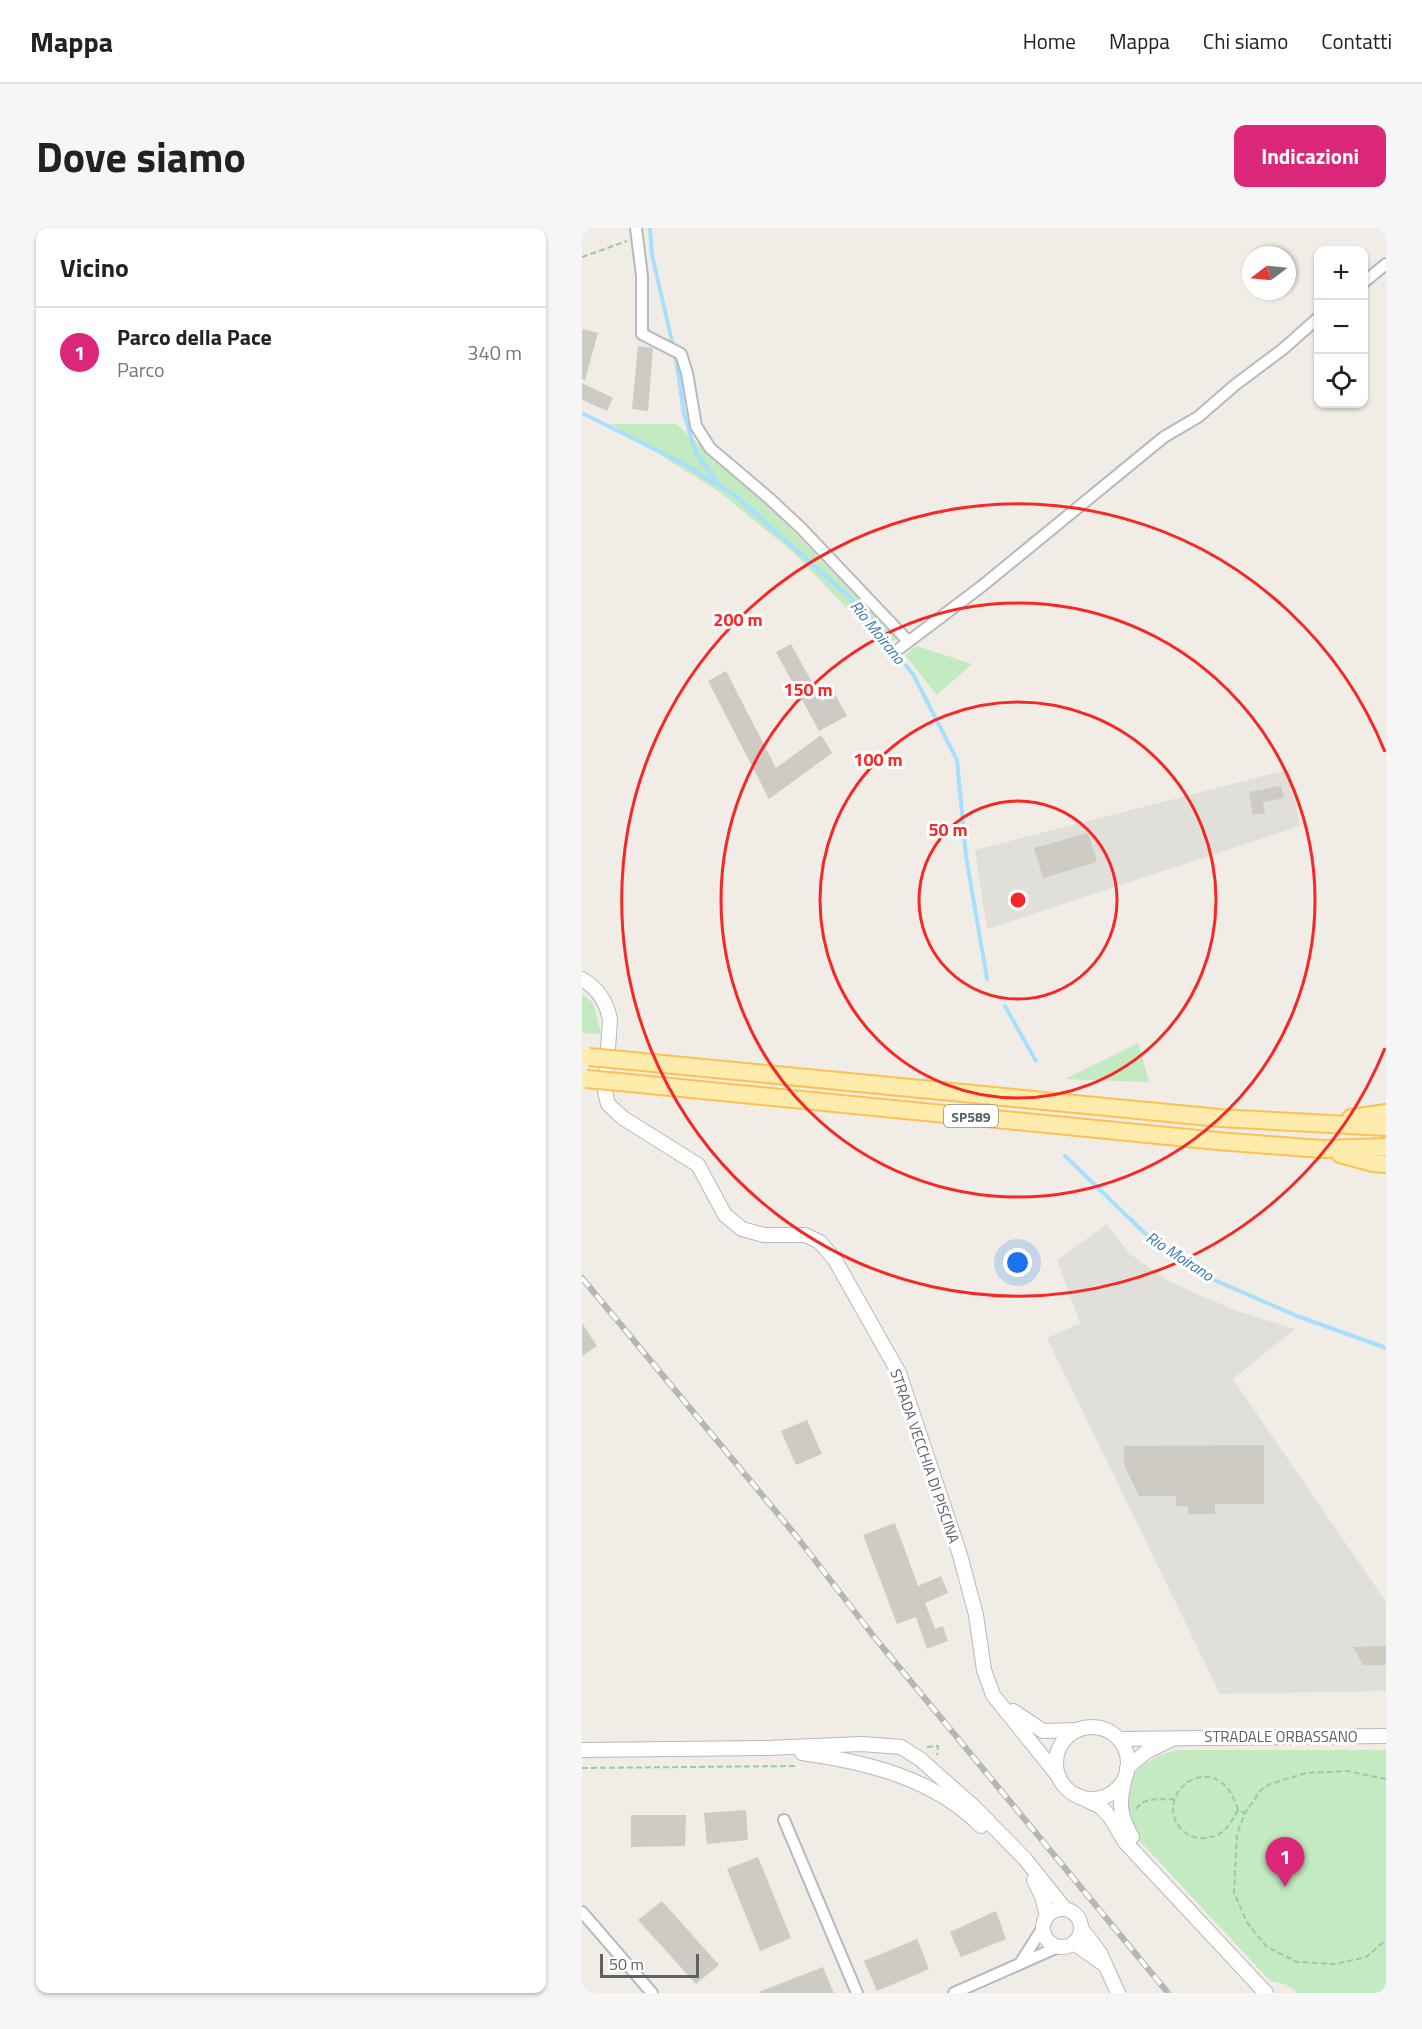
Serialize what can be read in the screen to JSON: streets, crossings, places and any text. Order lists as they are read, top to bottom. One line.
{"streets":{"main road":["SP589"],"street":["STRADA VECCHIA DI PISCINA","STRADALE ORBASSANO"]},"water":["Rio Moirano"],"scale_bar":"50 m","north":"left","page":{"header":"Mappa","nav":["Home","Mappa","Chi siamo","Contatti"],"title":"Dove siamo","buttons":"Indicazioni","heading":"Vicino","map_buttons":["+","−"],"list":[{"mark":"1","name":"Parco della Pace","note":"Parco","value":"340 m"}],"pins":"1","scale":"50 m"},"rings":["200 m","150 m","100 m","50 m"]}
